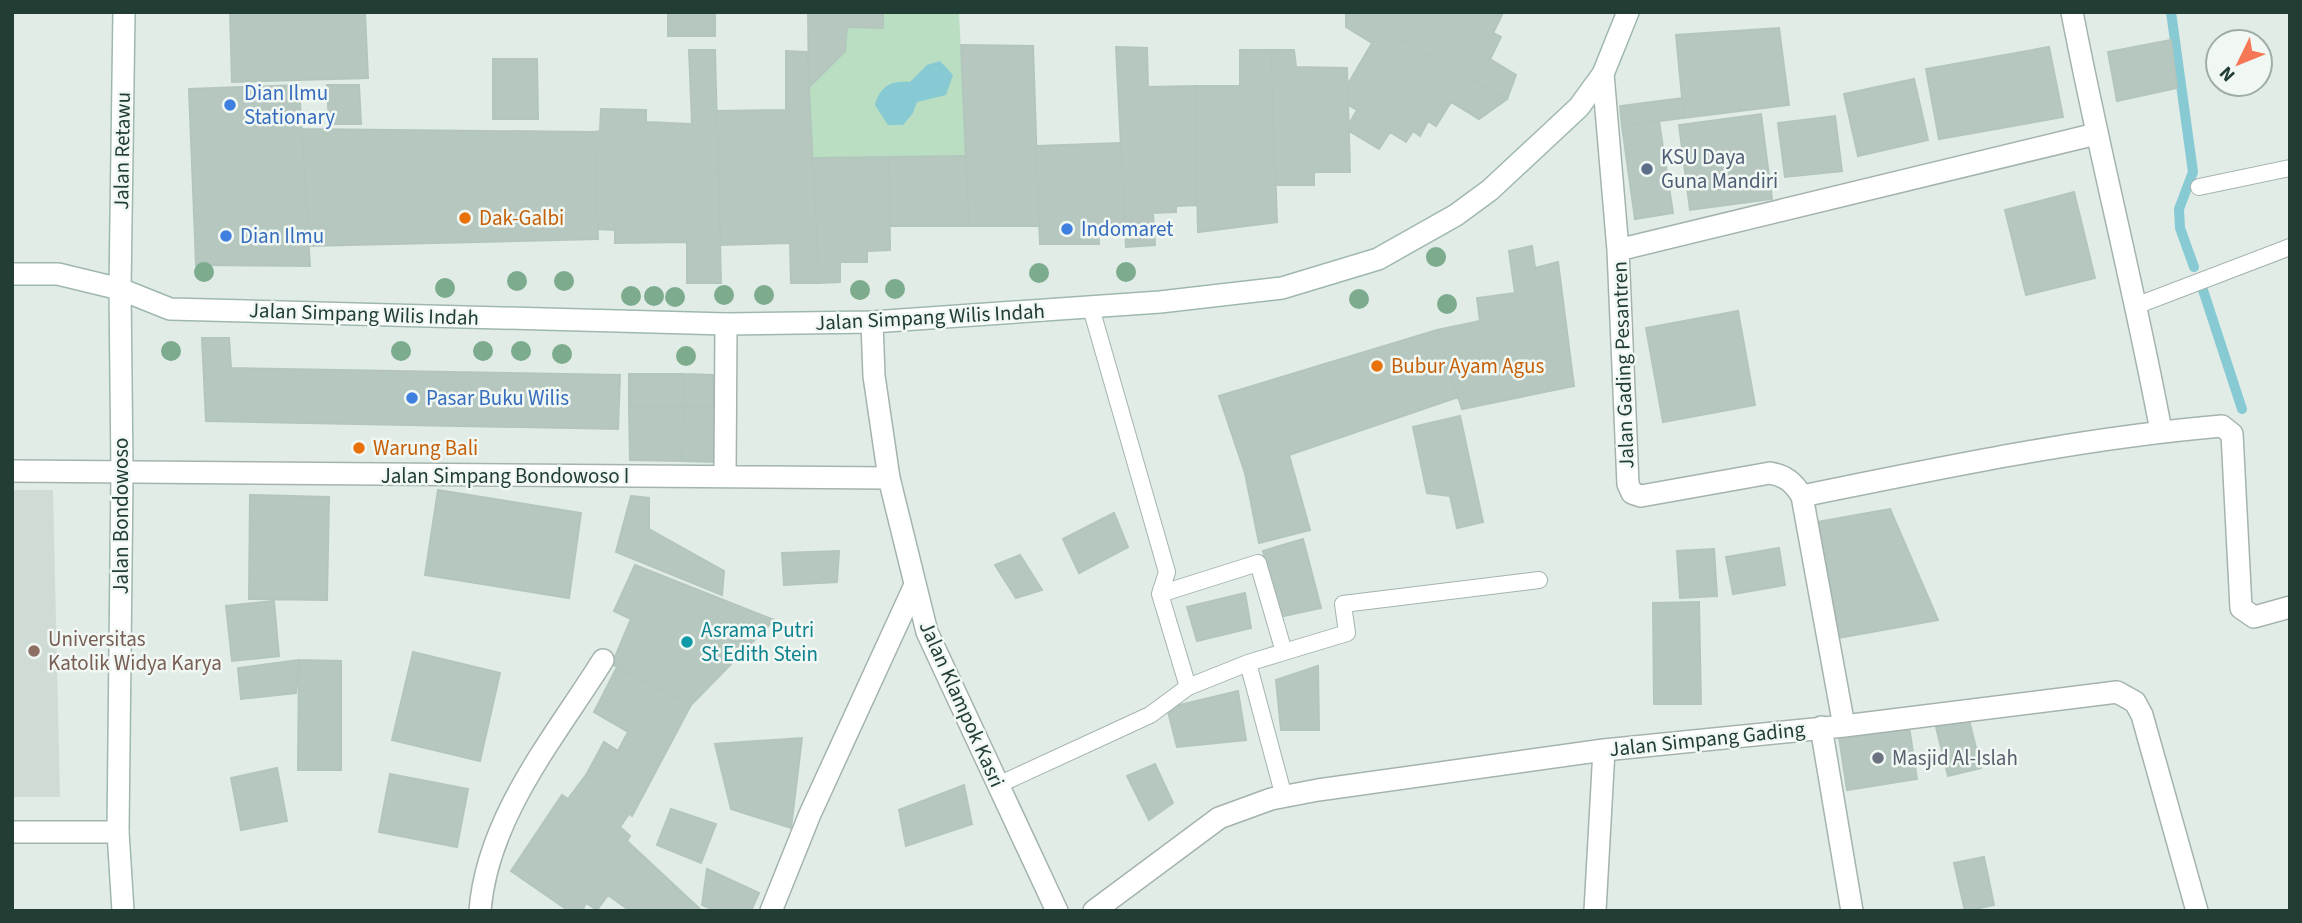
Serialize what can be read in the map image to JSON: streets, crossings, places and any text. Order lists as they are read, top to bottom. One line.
{"streets":{"street":["Jalan Retawu","Jalan Simpang Wilis Indah","Jalan Gading Pesantren","Jalan Simpang Bondowoso I","Jalan Bondowoso","Jalan Klampok Kasri","Jalan Simpang Gading"]},"crossings":[["Jalan Retawu","Jalan Simpang Wilis Indah"],["Jalan Retawu","Jalan Bondowoso"],["Jalan Simpang Wilis Indah","Jalan Gading Pesantren"],["Jalan Simpang Wilis Indah","Jalan Bondowoso"],["Jalan Simpang Wilis Indah","Jalan Klampok Kasri"],["Jalan Simpang Bondowoso I","Jalan Bondowoso"],["Jalan Simpang Bondowoso I","Jalan Klampok Kasri"]],"places":["Dian Ilmu Stationary","KSU Daya Guna Mandiri","Dak-Galbi","Indomaret","Dian Ilmu","Bubur Ayam Agus","Pasar Buku Wilis","Warung Bali","Asrama Putri St Edith Stein","Universitas Katolik Widya Karya","Masjid Al-Islah"],"north":"bottom left"}
